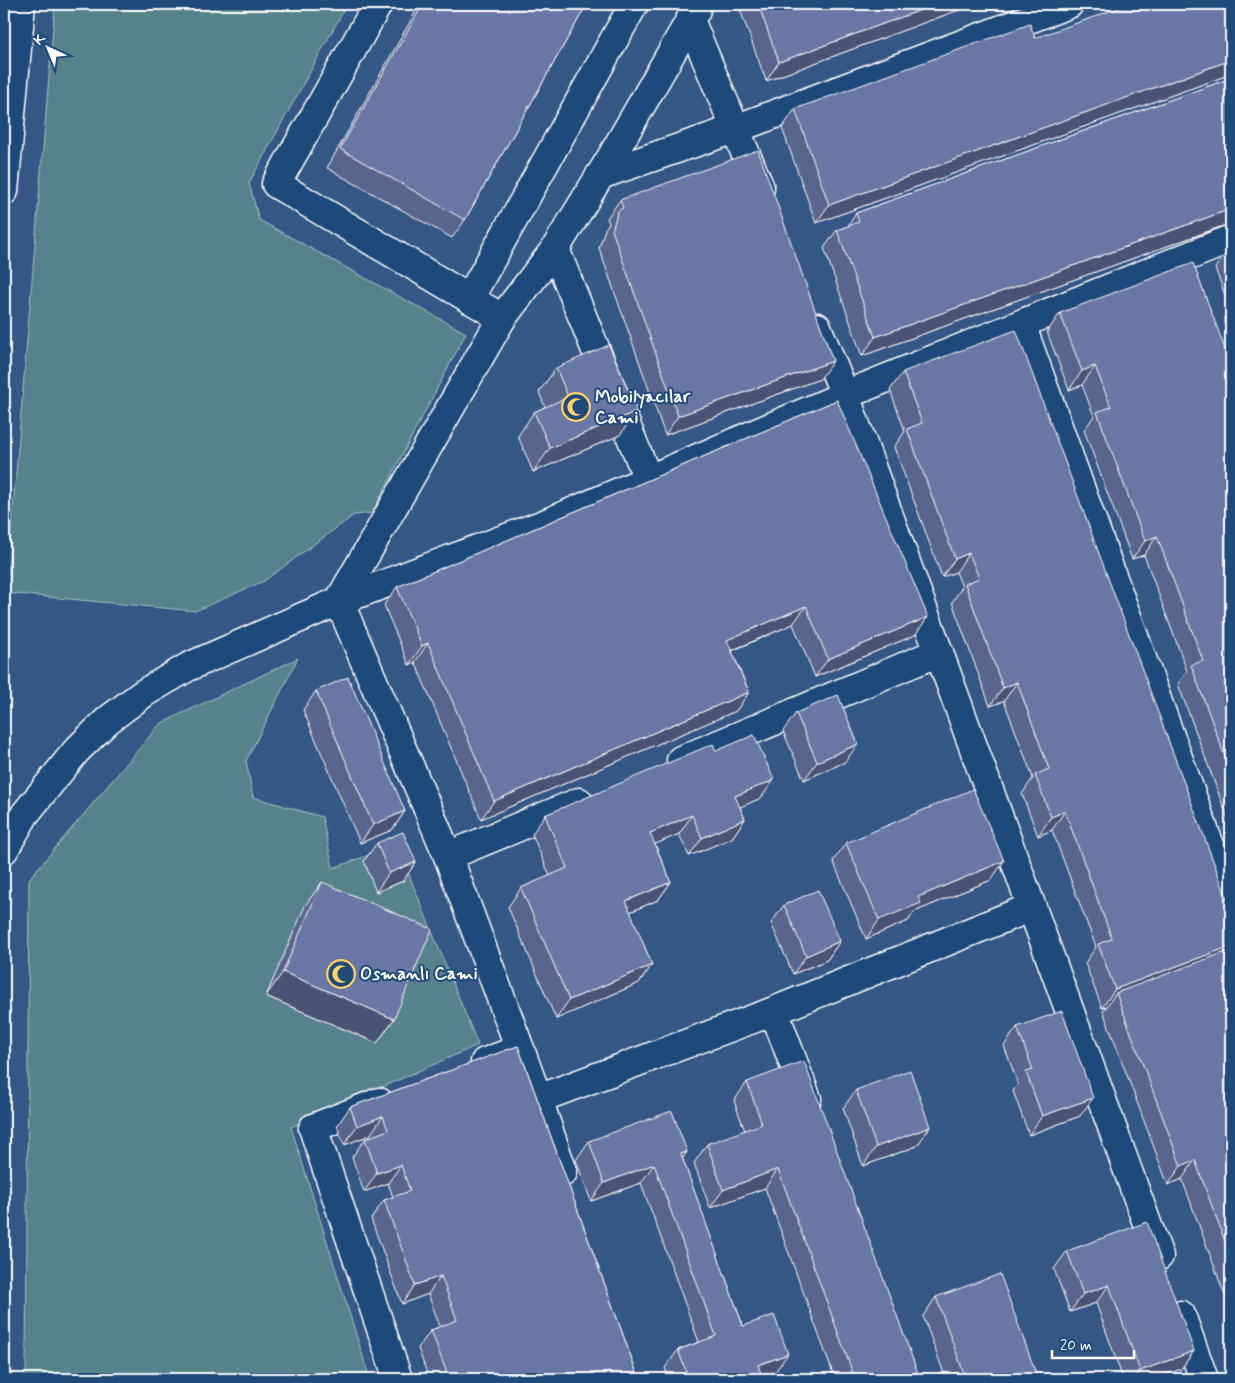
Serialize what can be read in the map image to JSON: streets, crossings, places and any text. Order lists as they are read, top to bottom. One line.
{"places":{"mosque":["Mobilyacılar Cami","Osmanlı Cami"]},"scale_bar":"20 m","north":"top left"}
